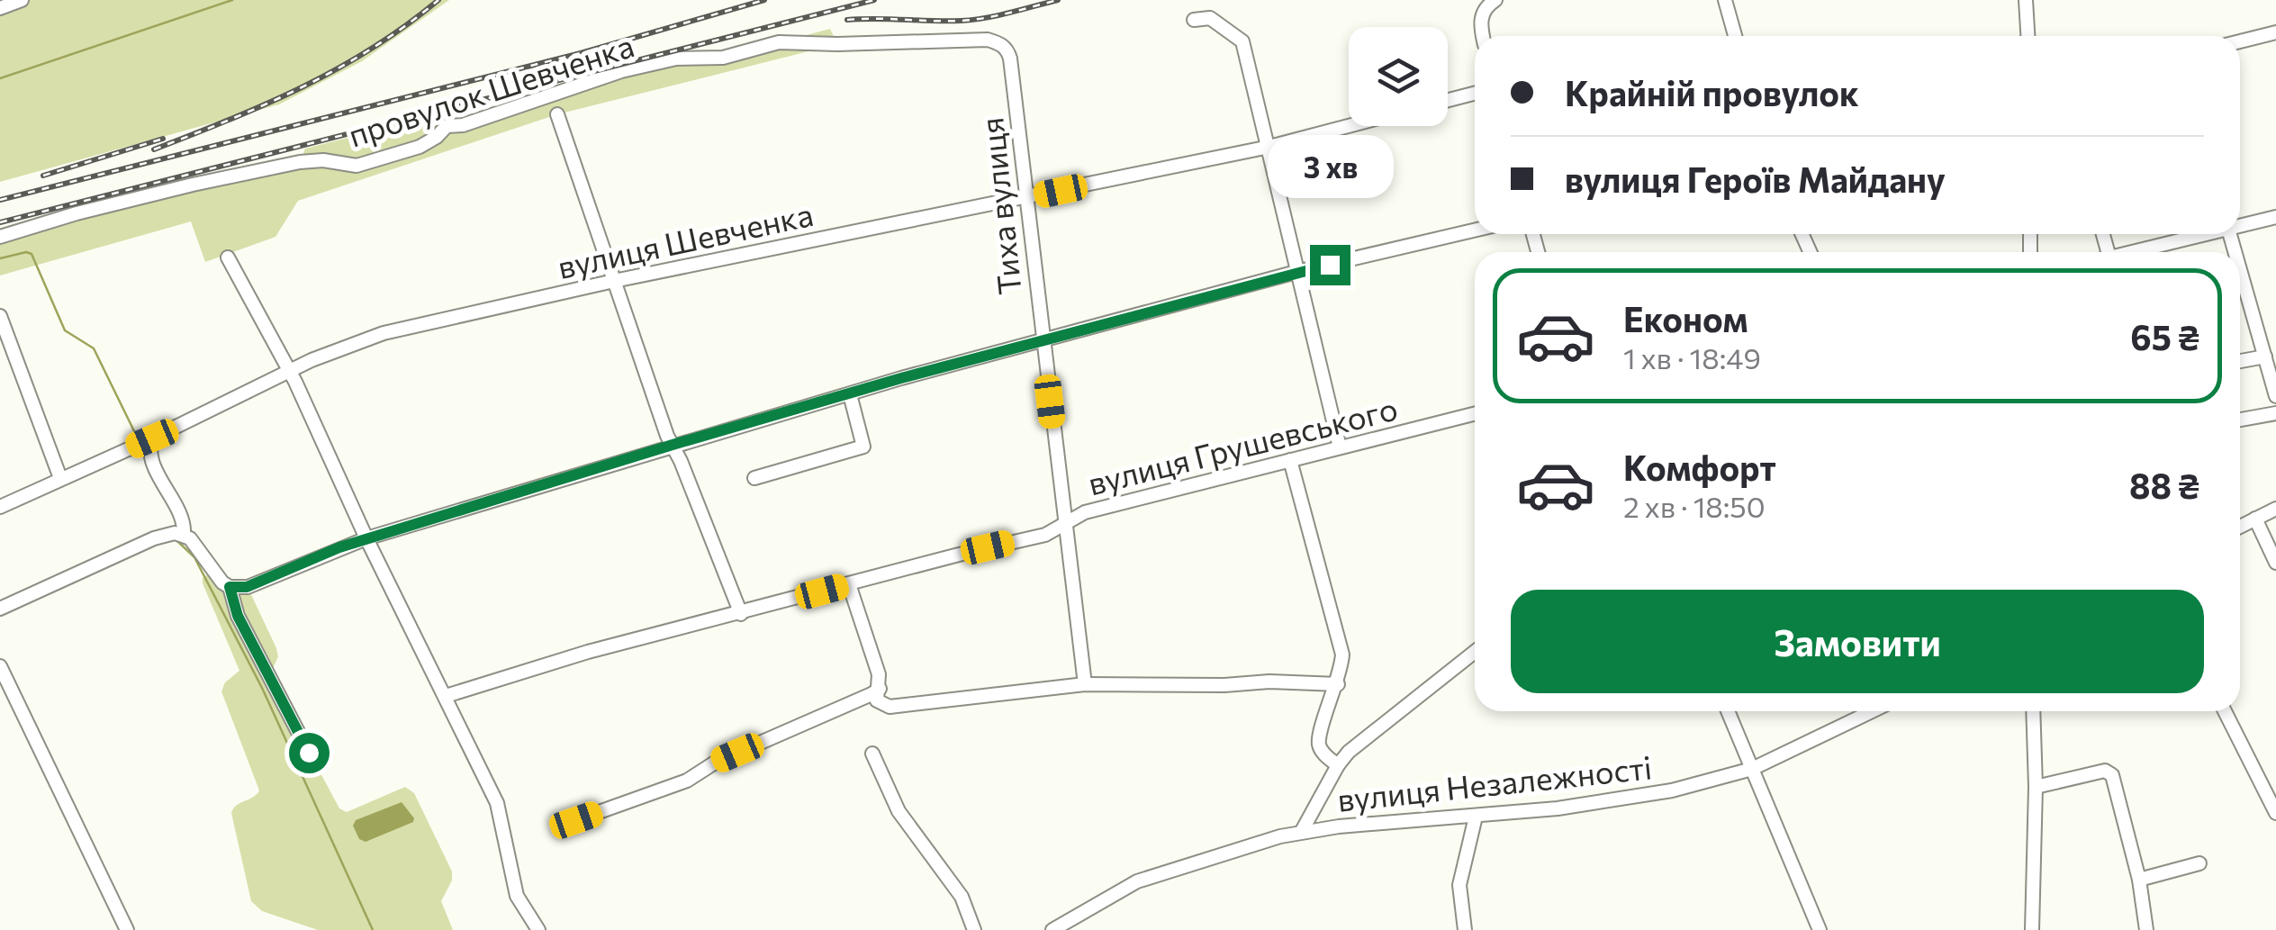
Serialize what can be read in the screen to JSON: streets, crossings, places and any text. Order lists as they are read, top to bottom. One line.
{"streets":{"street":["провулок Шевченка","Тиха вулиця","вулиця Шевченка","вулиця Грушевського","вулиця Незалежності"]},"crossings":[["провулок Шевченка","Тиха вулиця"],["Тиха вулиця","вулиця Шевченка"],["Тиха вулиця","вулиця Грушевського"]],"page":{"banner":["Крайній провулок","вулиця Героїв Майдану"],"bubble":"3 хв","list":[{"name":"Економ","note":"1 хв · 18:49","value":"65 ₴"},{"name":"Комфорт","note":"2 хв · 18:50","value":"88 ₴"}],"buttons":"Замовити"}}
